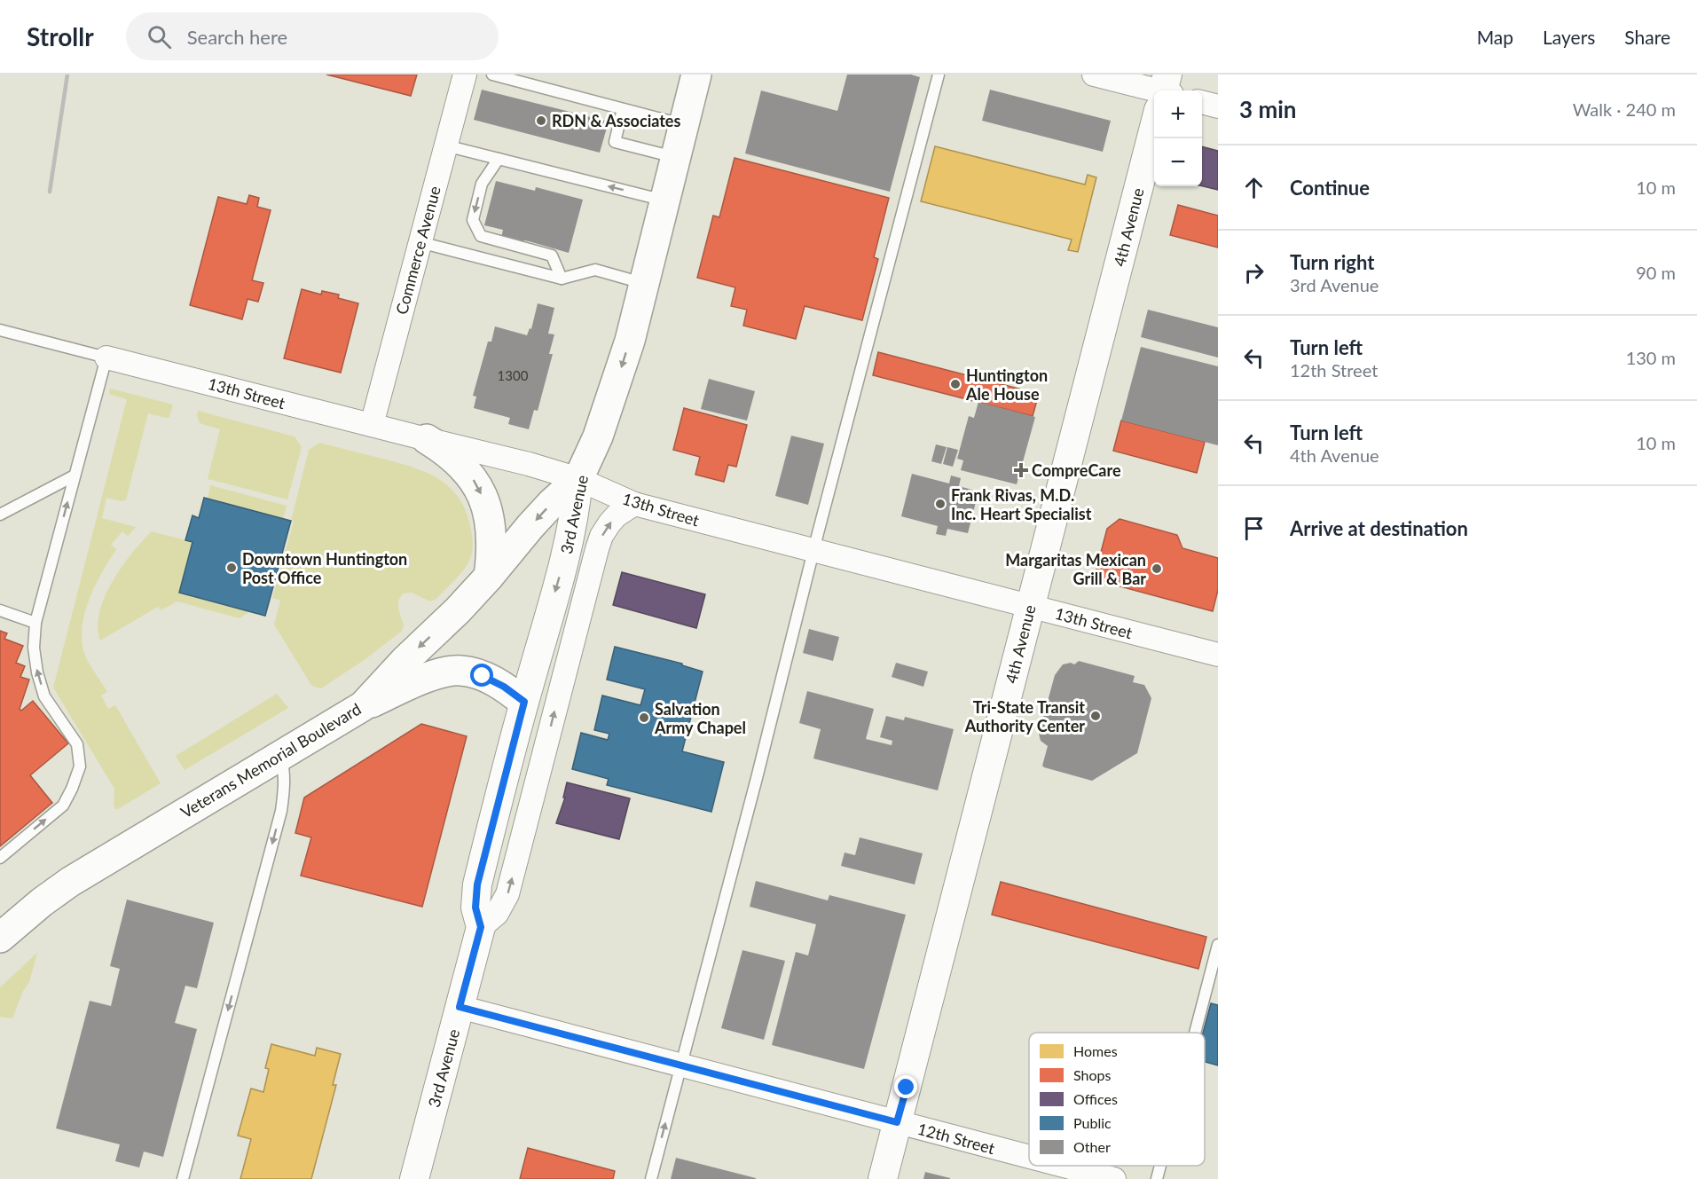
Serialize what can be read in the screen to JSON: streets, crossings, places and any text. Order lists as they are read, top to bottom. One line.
{"streets":{"main road":["3rd Avenue","Veterans Memorial Boulevard"],"street":["4th Avenue","Commerce Avenue","13th Street","12th Street"]},"crossings":[["4th Avenue","13th Street"],["4th Avenue","12th Street"],["Commerce Avenue","13th Street"],["13th Street","3rd Avenue"],["13th Street","Veterans Memorial Boulevard"],["3rd Avenue","Veterans Memorial Boulevard"],["3rd Avenue","12th Street"]],"one_way":["Veterans Memorial Boulevard"],"places":{"other":["RDN & Associates","Huntington Ale House","Frank Rivas, M.D. Inc. Heart Specialist","Downtown Huntington Post Office","Margaritas Mexican Grill & Bar","Tri-State Transit Authority Center","Salvation Army Chapel"],"health":["CompreCare"]},"house_numbers":["1300"],"legend":["Homes","Shops","Offices","Public","Other"],"page":{"header":"Strollr","search":"Search here","nav":["Map","Layers","Share"],"heading":["3 min","Walk · 240 m"],"map_buttons":["+","−"],"list":[["Continue","10 m"],["Turn right","3rd Avenue","90 m"],["Turn left","12th Street","130 m"],["Turn left","4th Avenue","10 m"],"Arrive at destination"]}}
